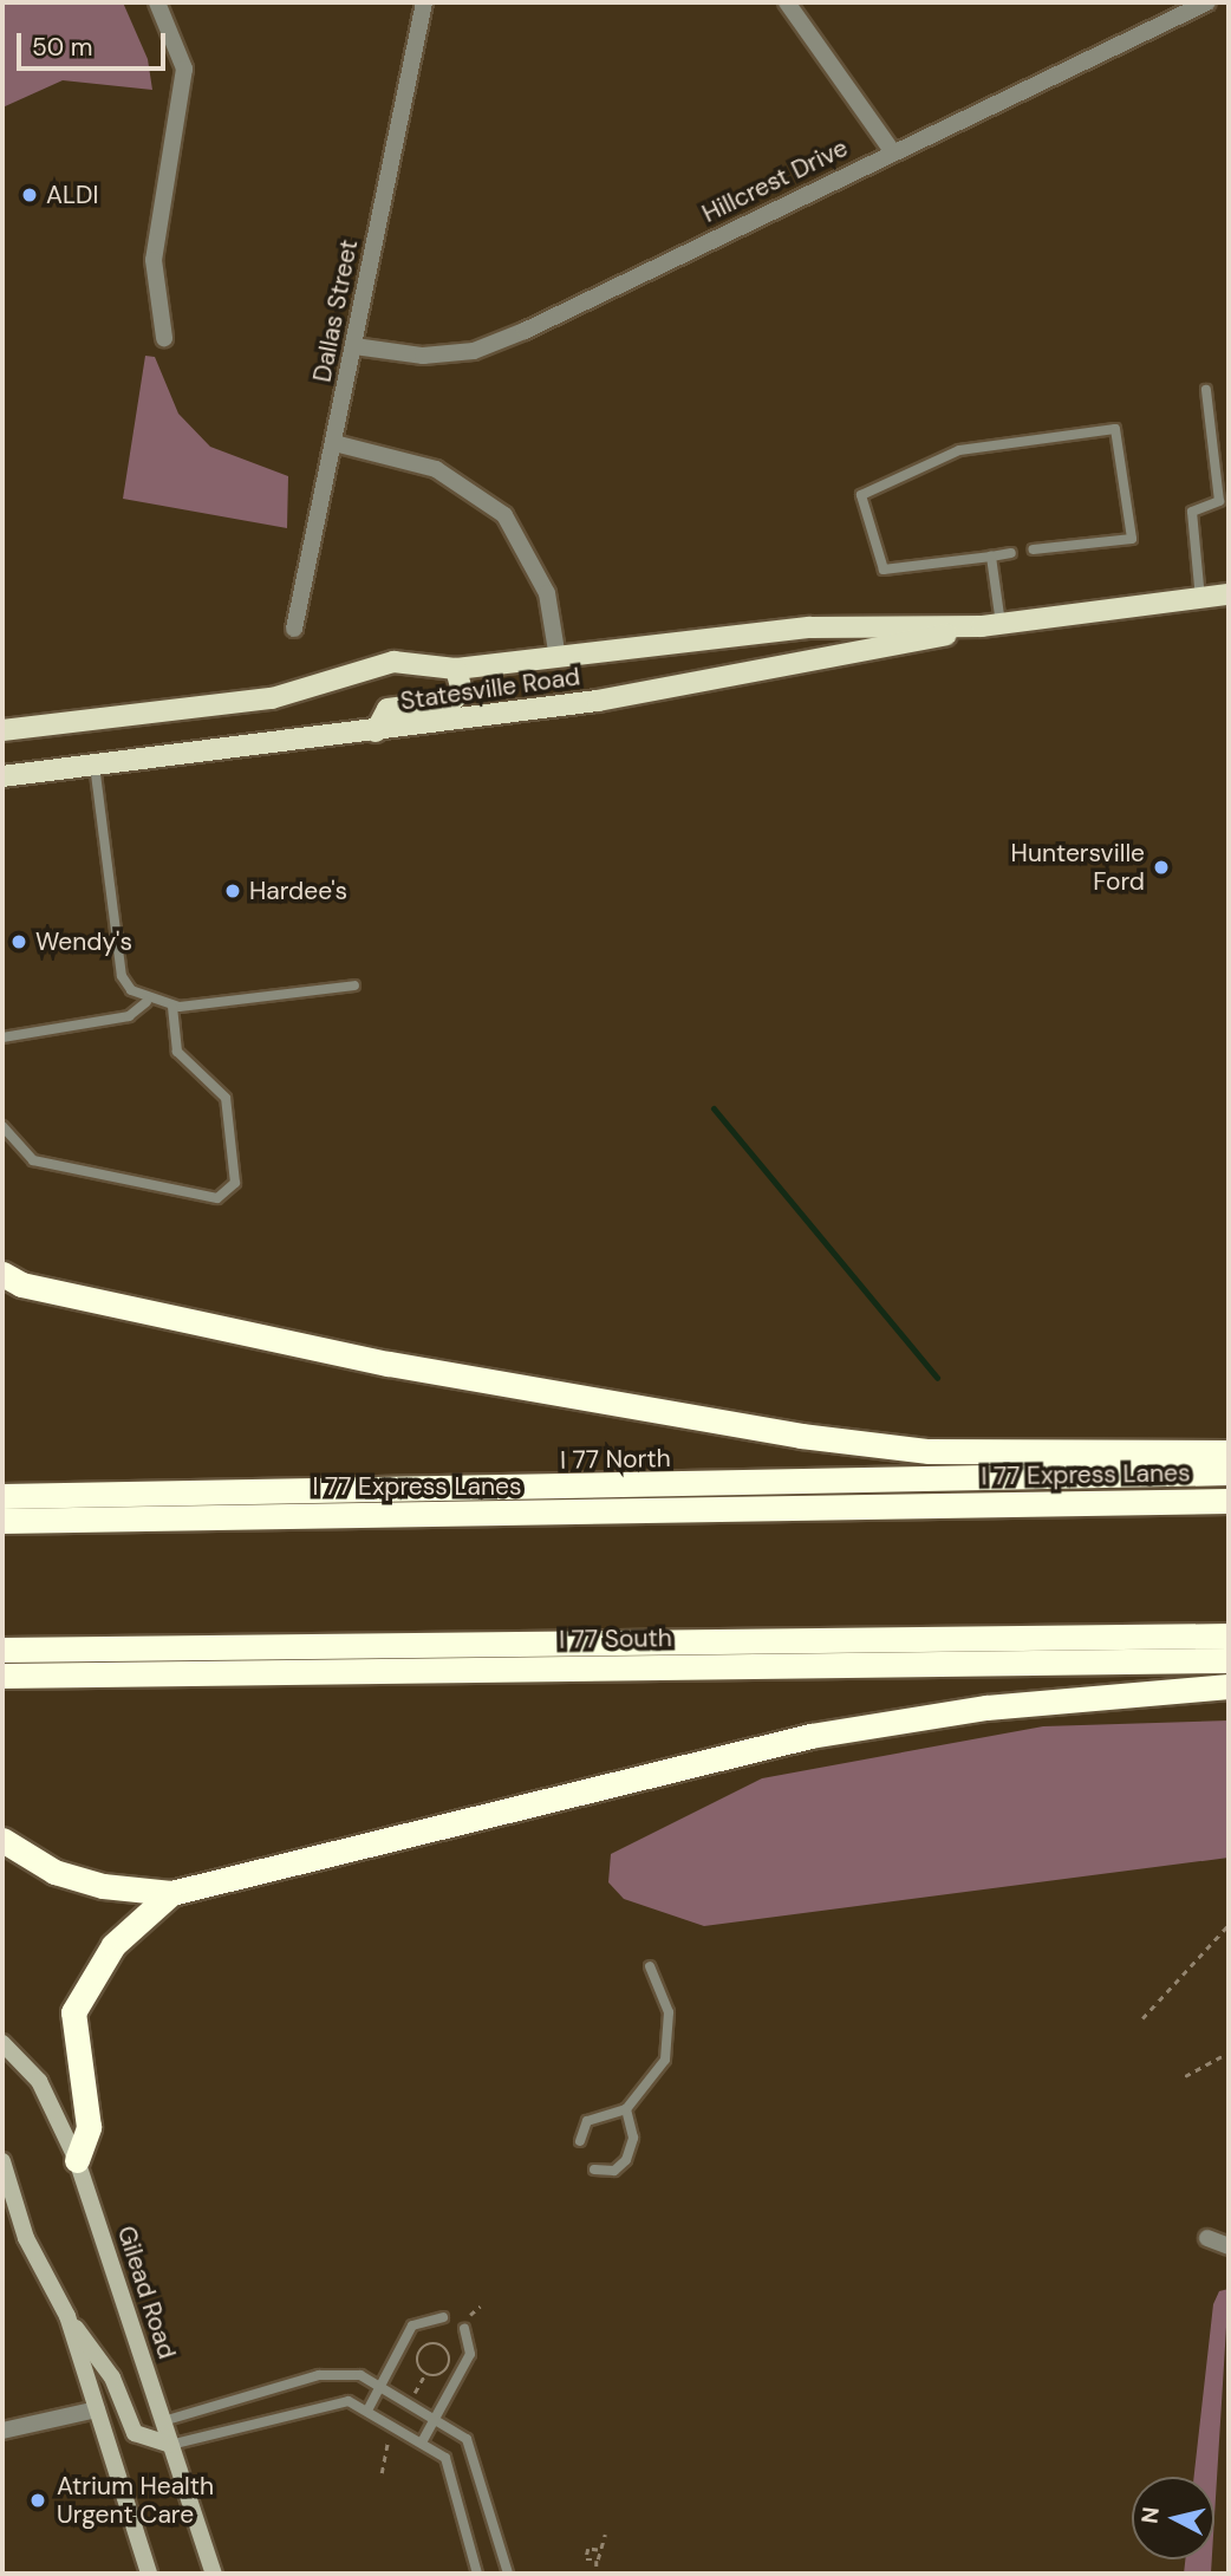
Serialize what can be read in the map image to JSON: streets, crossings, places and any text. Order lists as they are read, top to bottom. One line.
{"streets":{"highway":["I 77 North","I 77 Express Lanes","I 77 South"],"main road":["Statesville Road","Gilead Road"],"street":["Hillcrest Drive","Dallas Street"]},"crossings":[["Hillcrest Drive","Dallas Street"]],"places":["ALDI","Huntersville Ford","Hardee's","Wendy's","Atrium Health Urgent Care"],"scale_bar":"50 m","north":"left"}
